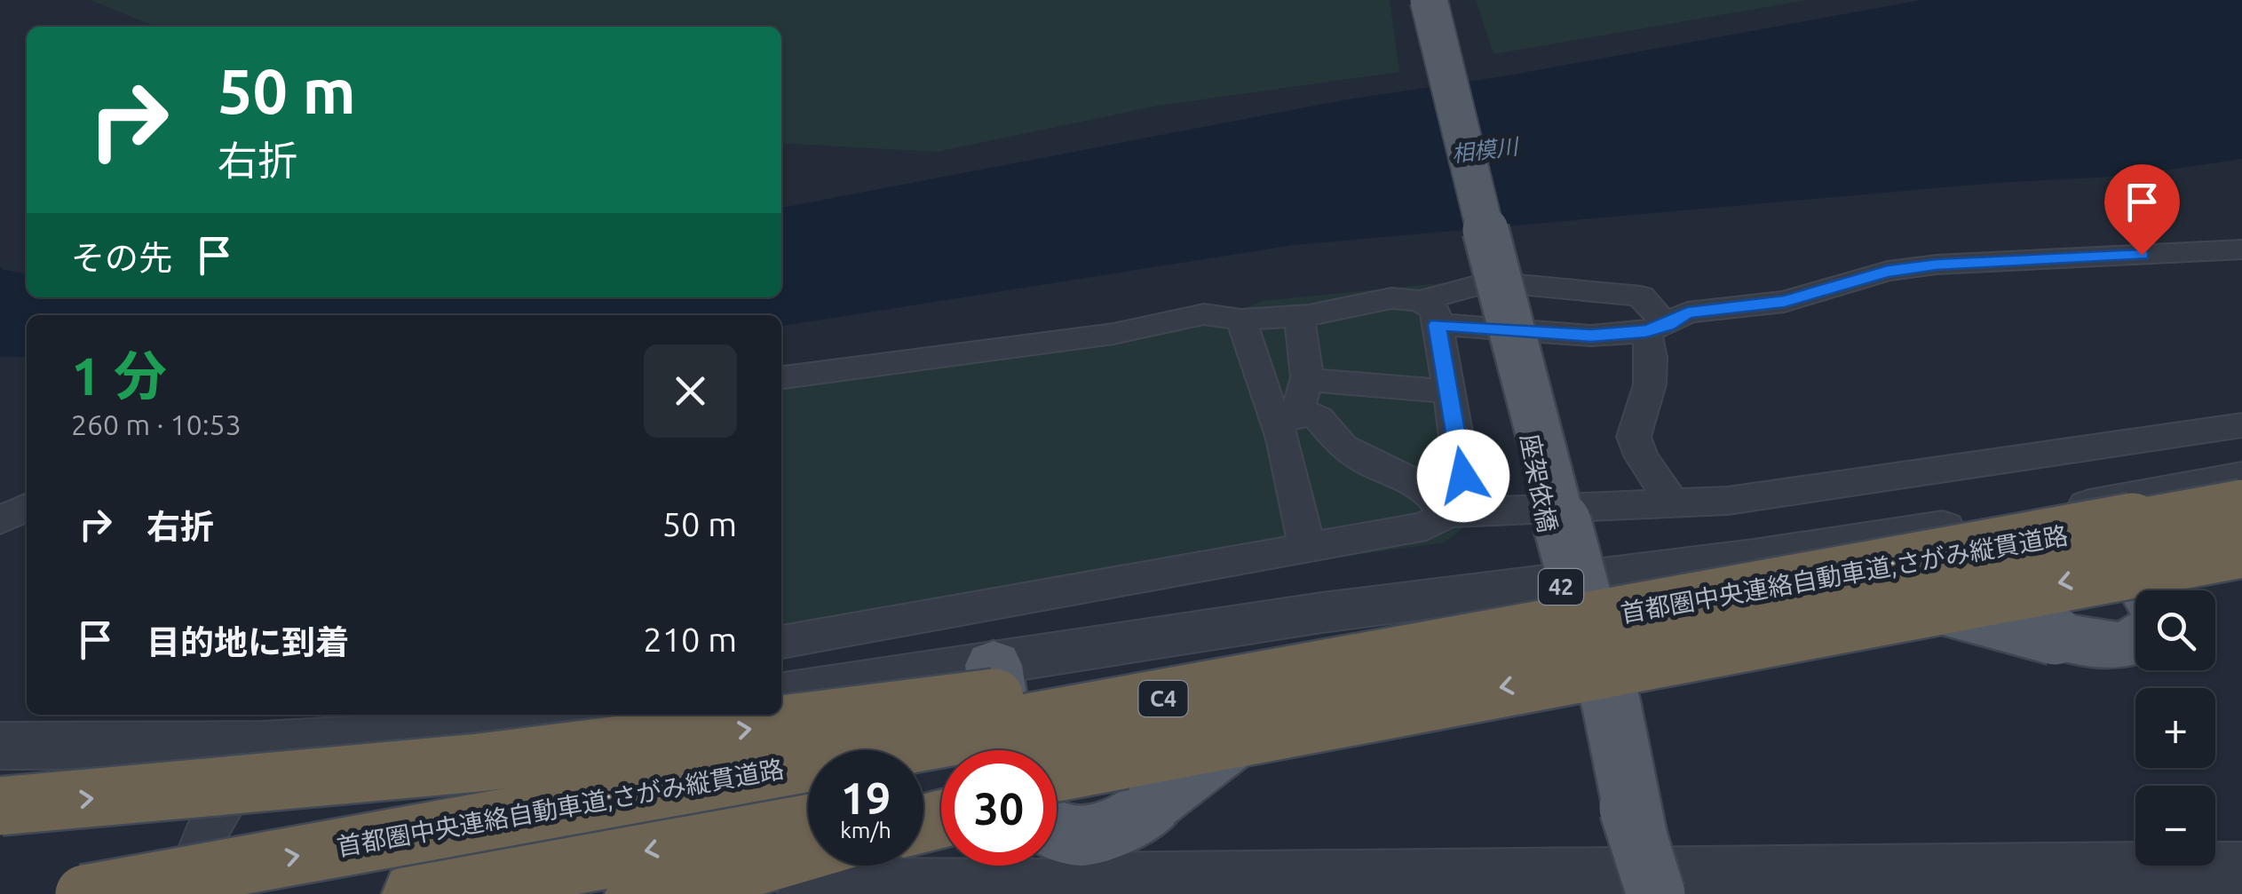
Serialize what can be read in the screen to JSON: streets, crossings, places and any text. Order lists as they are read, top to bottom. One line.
{"streets":{"highway":["首都圏中央連絡自動車道;さがみ縦貫道路","C4"],"main road":["座架依橋","42"]},"water":["相模川"],"page":{"turn":["50 m","右折"],"then":"その先","heading":["1 分","260 m · 10:53"],"list":[{"name":"右折","value":"50 m"},{"name":"目的地に到着","value":"210 m"}],"map_buttons":["+","−"],"speed":"19 km/h","limit":"30"}}
